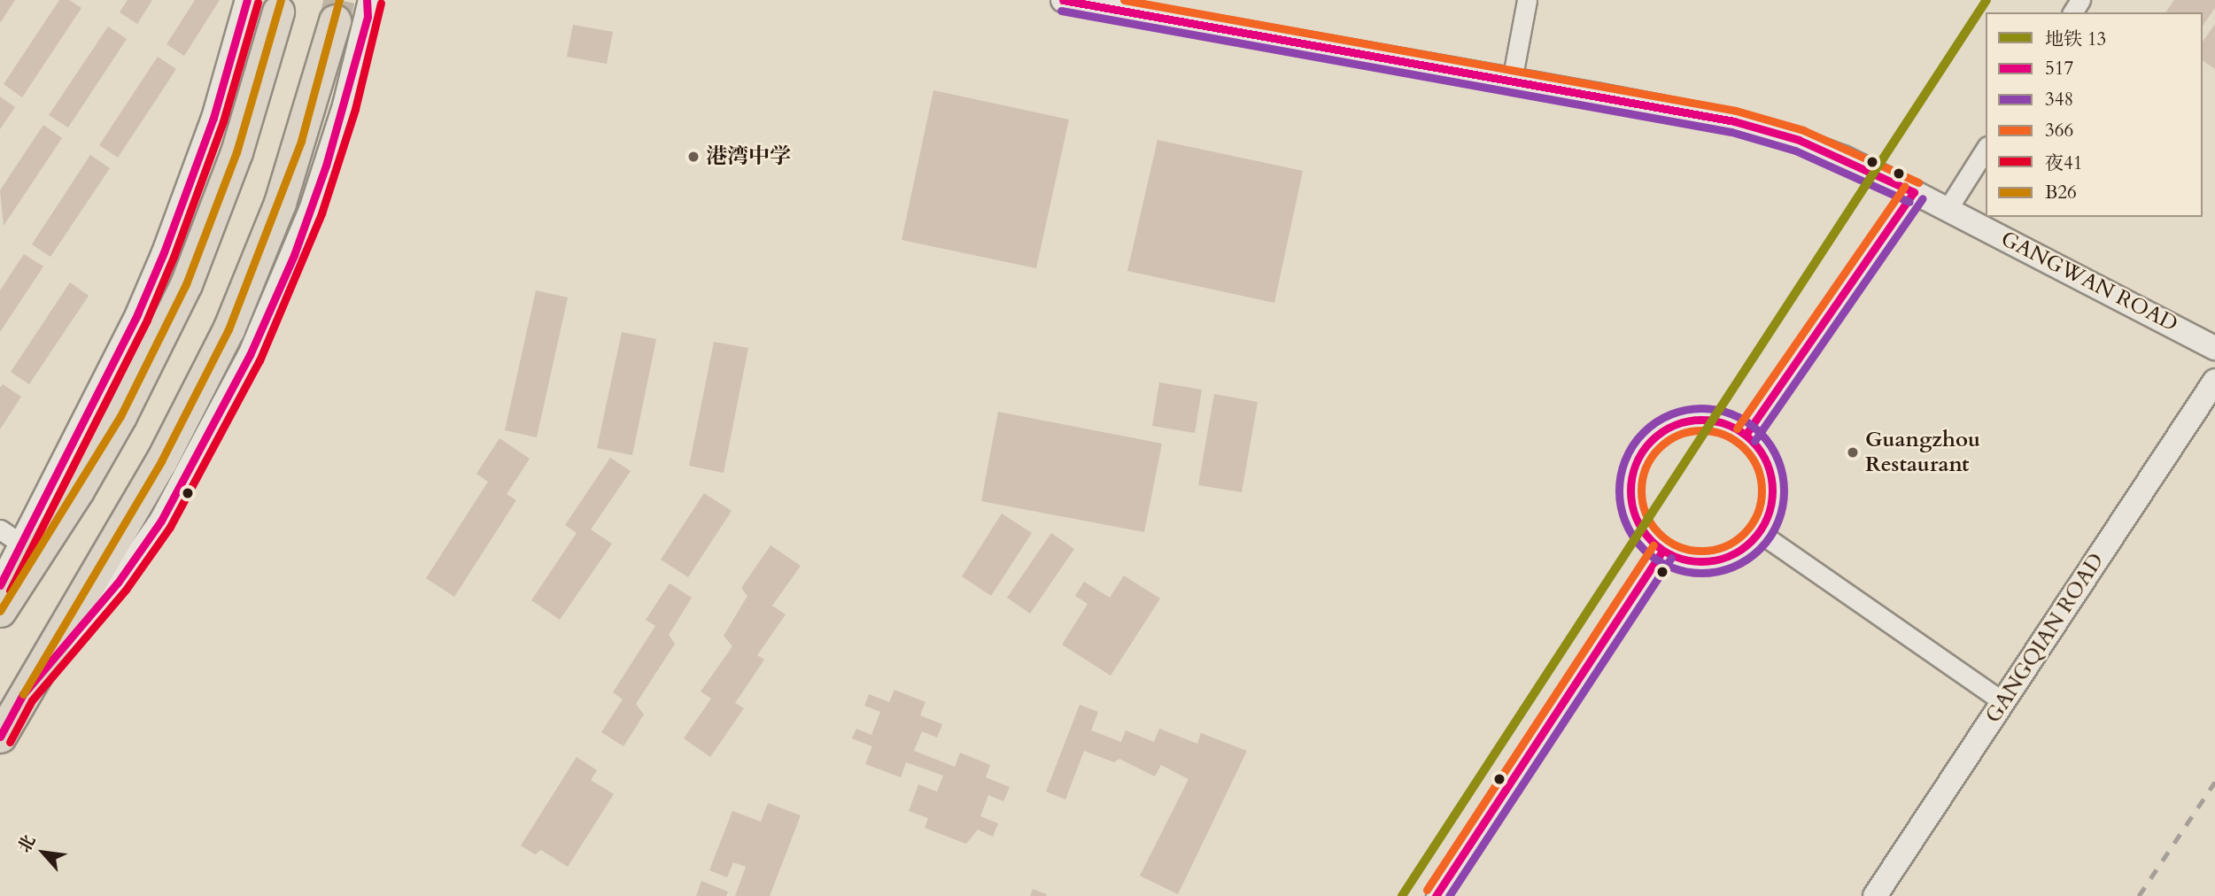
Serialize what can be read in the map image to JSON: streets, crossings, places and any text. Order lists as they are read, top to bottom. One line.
{"streets":{"street":["GANGWAN ROAD","GANGQIAN ROAD"]},"places":["港湾中学","Guangzhou Restaurant"],"lines":["metro line 13","transit line 517","transit line 366","transit line B26","transit line 夜41","transit line 348"],"legend":["地铁 13","517","348","366","夜41","B26"],"north":"top left"}
